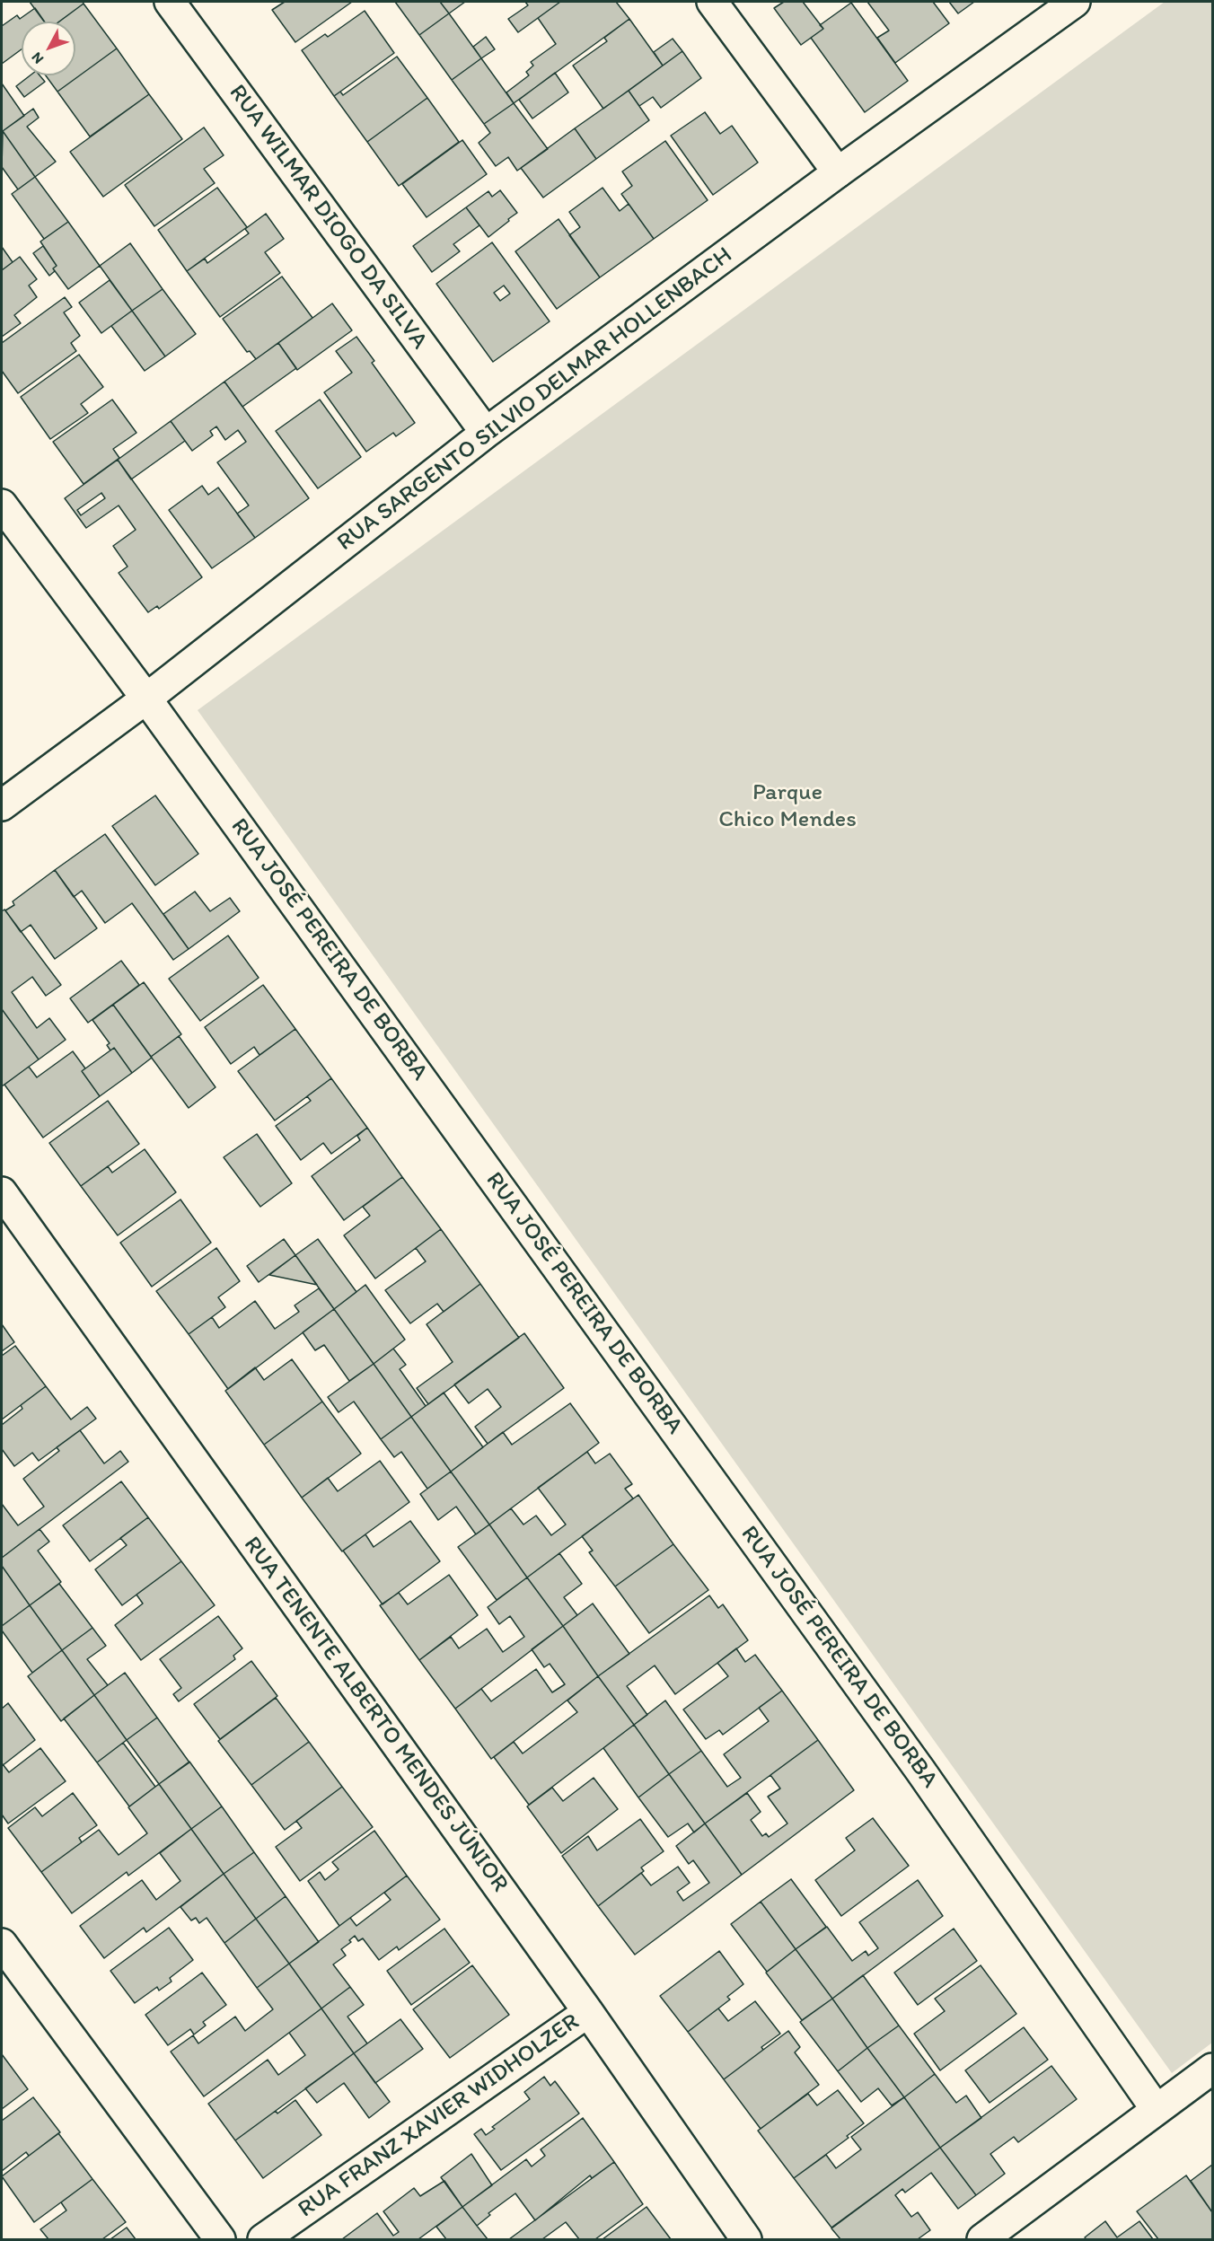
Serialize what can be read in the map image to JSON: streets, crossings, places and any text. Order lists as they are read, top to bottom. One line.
{"streets":{"street":["RUA WILMAR DIOGO DA SILVA","RUA SARGENTO SILVIO DELMAR HOLLENBACH","RUA JOSÉ PEREIRA DE BORBA","RUA TENENTE ALBERTO MENDES JÚNIOR","RUA FRANZ XAVIER WIDHOLZER"]},"crossings":[["RUA WILMAR DIOGO DA SILVA","RUA SARGENTO SILVIO DELMAR HOLLENBACH"],["RUA SARGENTO SILVIO DELMAR HOLLENBACH","RUA JOSÉ PEREIRA DE BORBA"],["RUA TENENTE ALBERTO MENDES JÚNIOR","RUA FRANZ XAVIER WIDHOLZER"]],"parks":["Parque Chico Mendes"],"north":"bottom left"}
